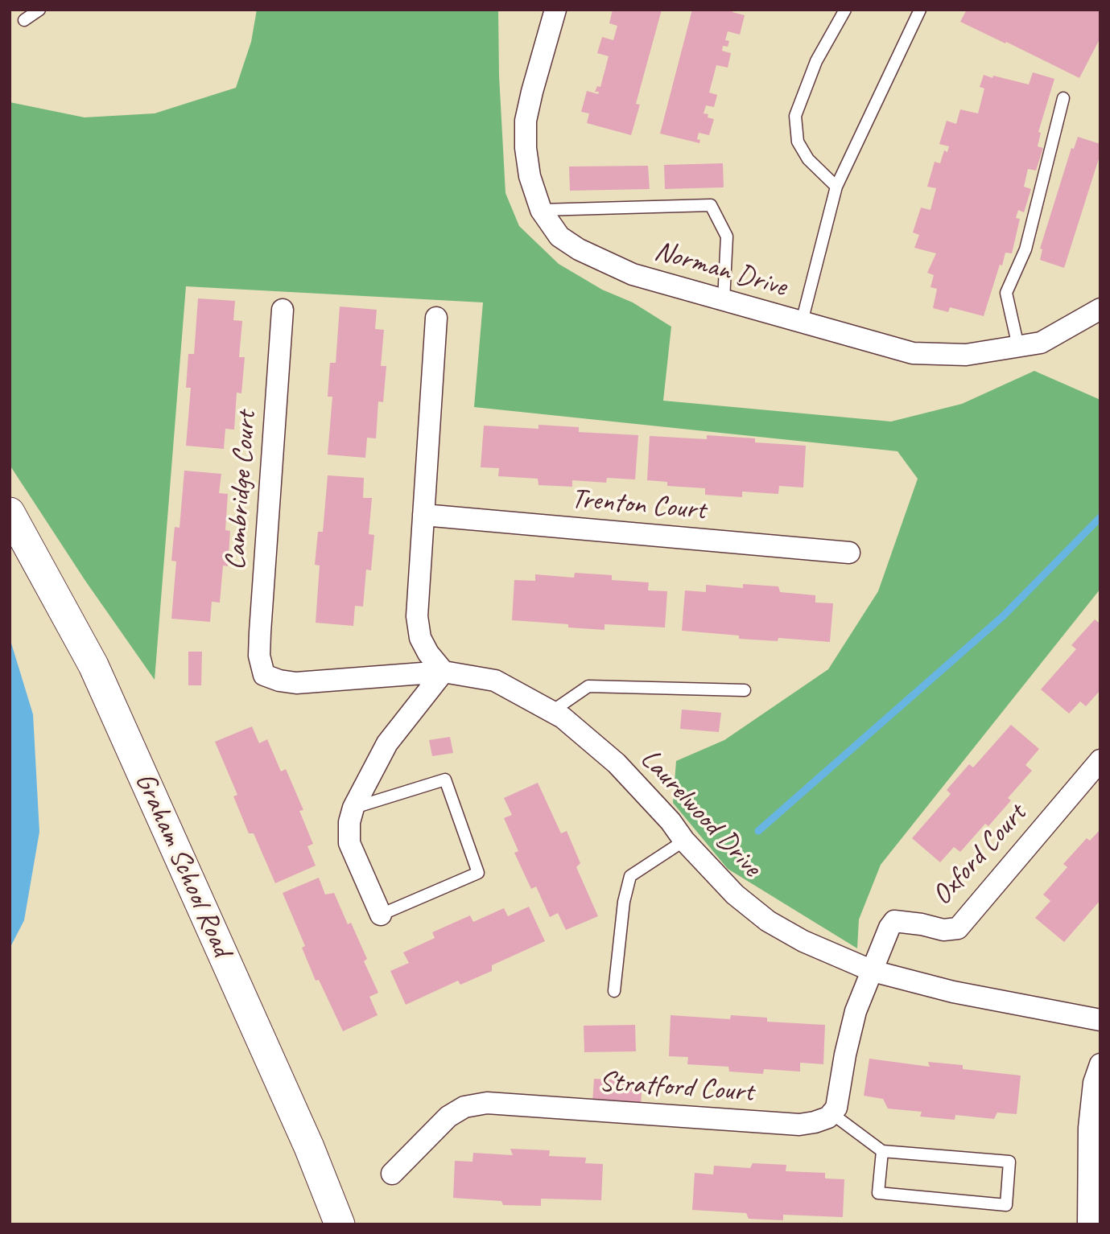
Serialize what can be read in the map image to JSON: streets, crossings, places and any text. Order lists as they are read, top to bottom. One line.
{"streets":{"street":["Norman Drive","Cambridge Court","Trenton Court","Laurelwood Drive","Oxford Court","Graham School Road","Stratford Court"]},"crossings":[["Cambridge Court","Laurelwood Drive"],["Laurelwood Drive","Oxford Court"]]}
